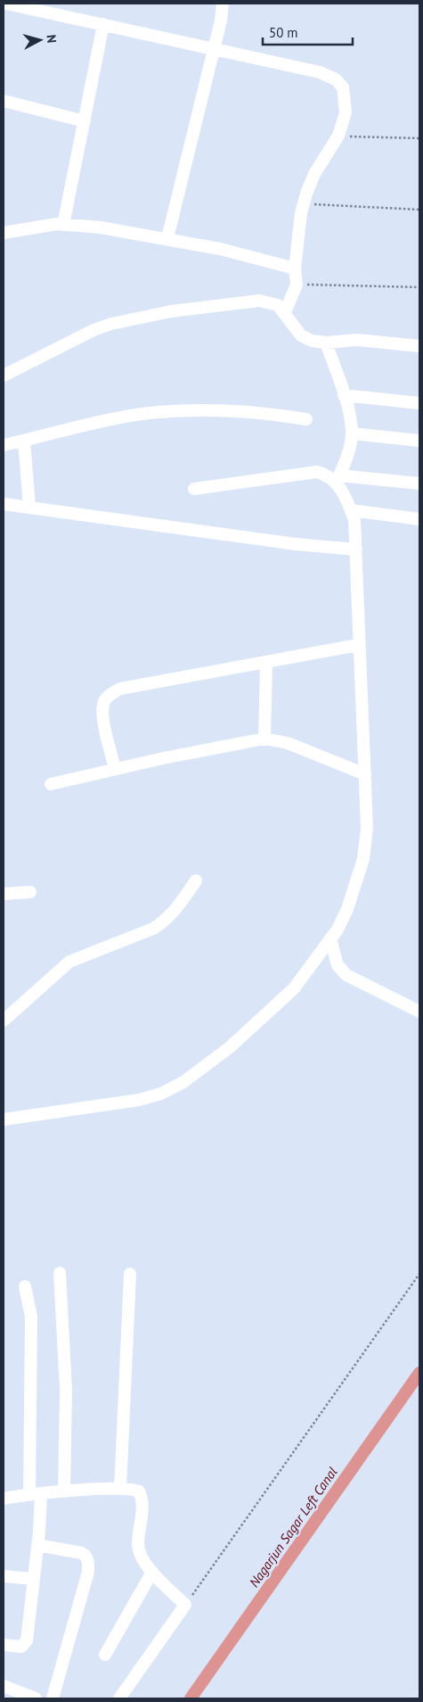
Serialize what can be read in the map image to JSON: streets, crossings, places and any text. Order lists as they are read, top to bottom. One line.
{"water":["Nagarjun Sagar Left Canal"],"scale_bar":"50 m","north":"right"}
